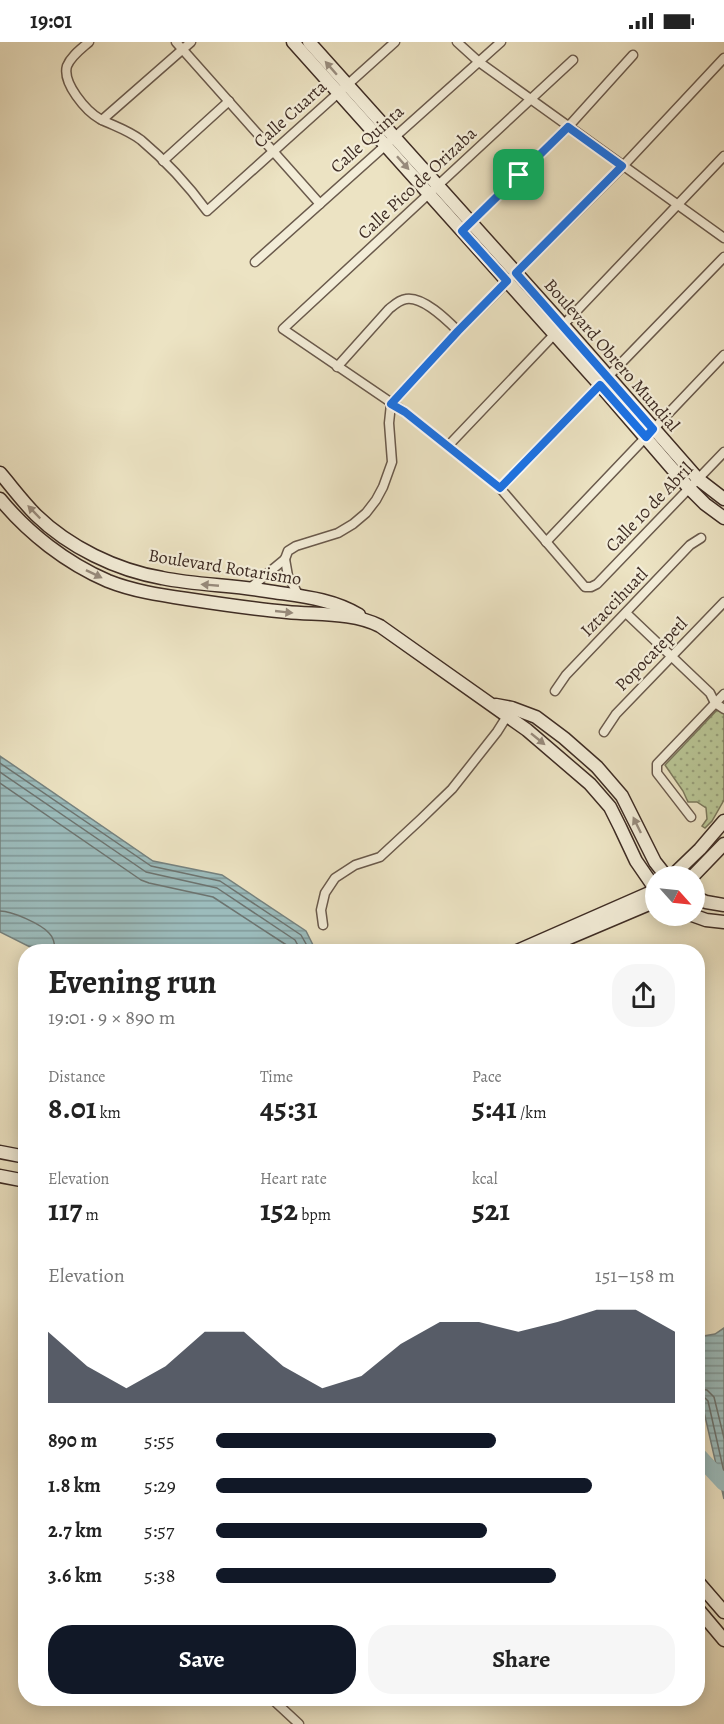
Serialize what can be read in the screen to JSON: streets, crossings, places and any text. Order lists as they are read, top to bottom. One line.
{"streets":{"street":["Calle Cuarta","Calle Quinta","Calle Pico de Orizaba","Boulevard Obrero Mundial","Calle 10 de Abril","Boulevard Rotarismo","Iztaccihuatl","Popocatepetl"]},"crossings":[["Calle Cuarta","Boulevard Obrero Mundial"],["Calle Quinta","Boulevard Obrero Mundial"],["Calle Pico de Orizaba","Boulevard Obrero Mundial"],["Boulevard Obrero Mundial","Calle 10 de Abril"]],"north":"bottom right","page":{"status":"19:01","heading":["Evening run","19:01 · 9 × 890 m"],"stats":[["Distance","8.01 km"],["Time","45:31"],["Pace","5:41 /km"],["Elevation","117 m"],["Heart rate","152 bpm"],["kcal","521"]],"chart":["Elevation","151–158 m"],"list":[{"name":"890 m","note":"5:55"},{"name":"1.8 km","note":"5:29"},{"name":"2.7 km","note":"5:57"},{"name":"3.6 km","note":"5:38"}],"buttons":["Save","Share"]}}
